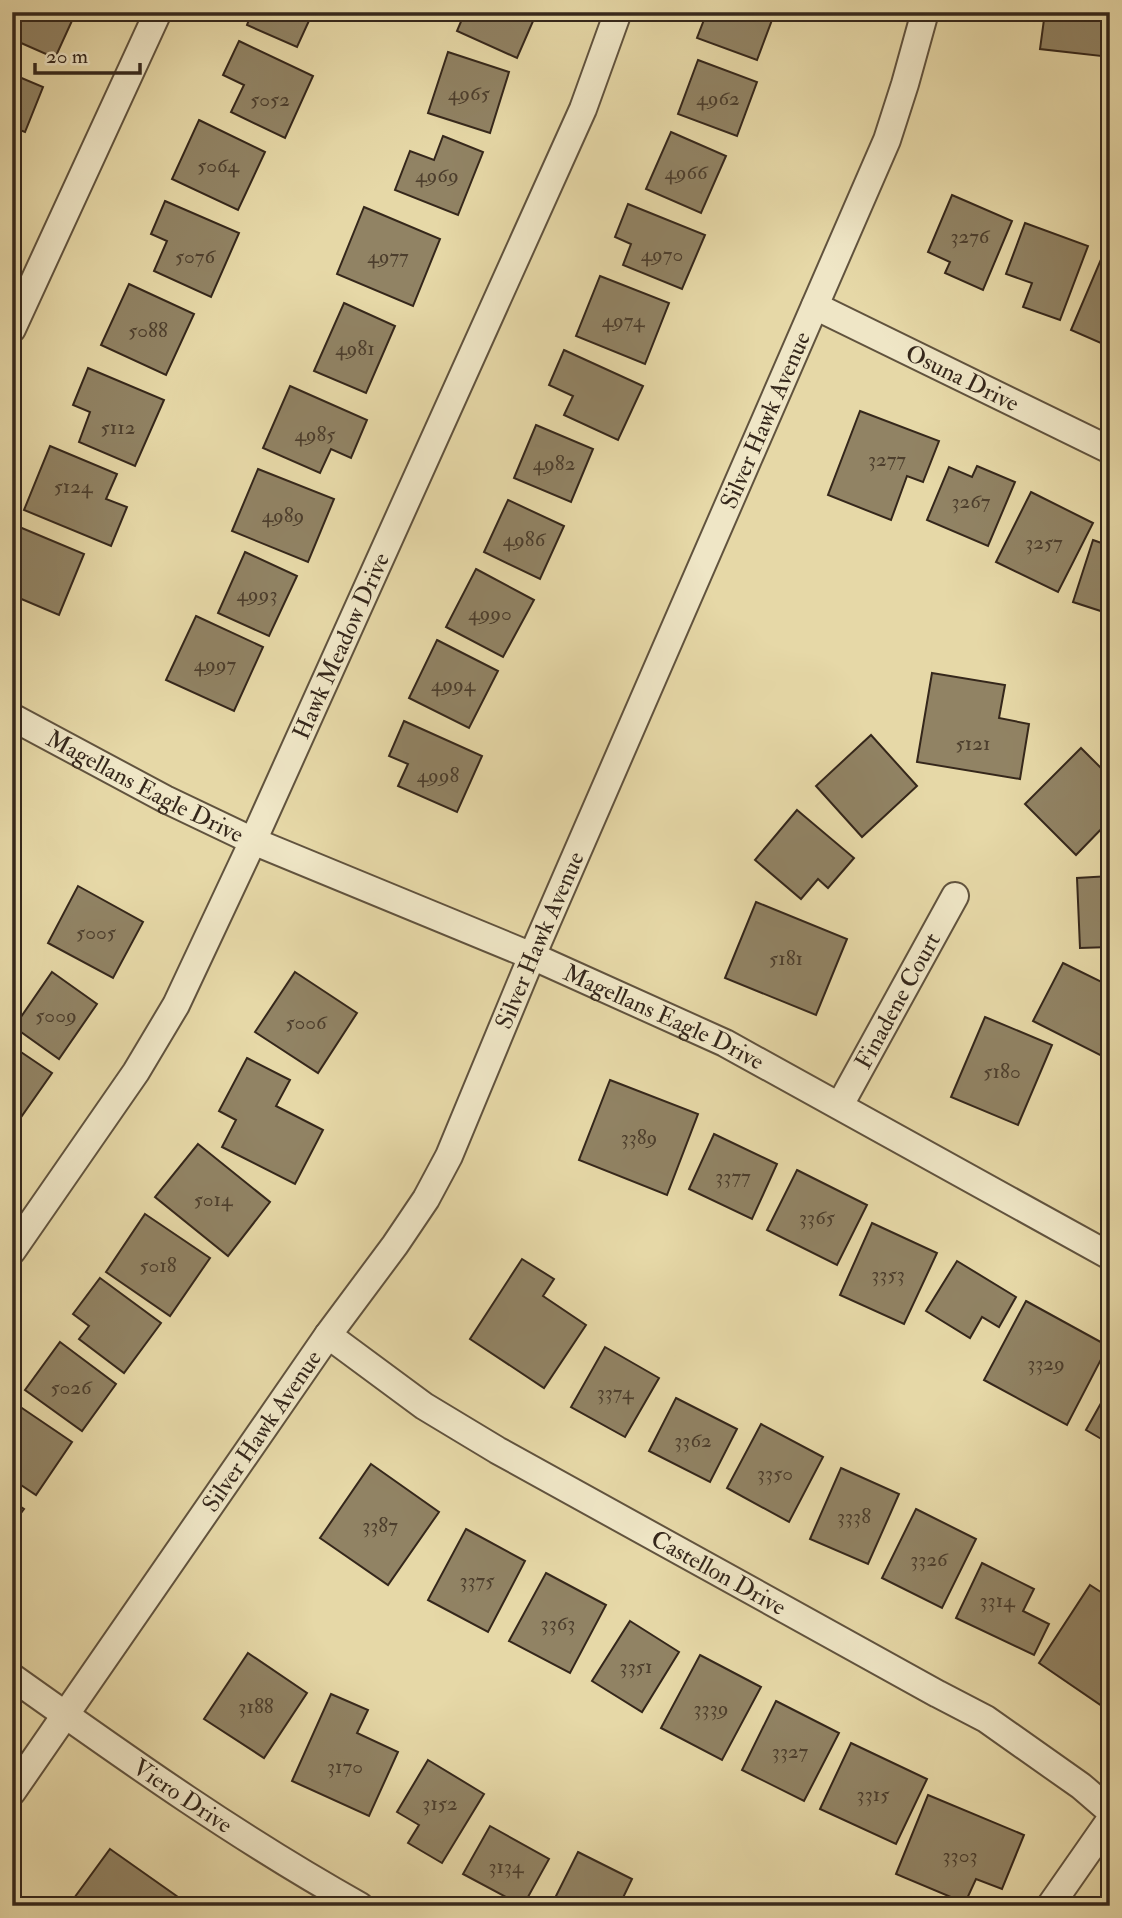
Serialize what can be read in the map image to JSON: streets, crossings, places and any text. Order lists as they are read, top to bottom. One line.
{"streets":{"street":["Osuna Drive","Silver Hawk Avenue","Hawk Meadow Drive","Magellans Eagle Drive","Finadene Court","Castellon Drive","Viero Drive"]},"crossings":[["Osuna Drive","Silver Hawk Avenue"],["Silver Hawk Avenue","Magellans Eagle Drive"],["Silver Hawk Avenue","Castellon Drive"],["Silver Hawk Avenue","Viero Drive"],["Hawk Meadow Drive","Magellans Eagle Drive"],["Magellans Eagle Drive","Finadene Court"]],"house_numbers":["4965","4962","5052","5064","4966","4969","3276","4970","5076","4977","4974","5088","4981","5112","4985","3277","4982","5124","3267","4989","4986","3257","4993","4990","4997","4994","5121","4998","5005","5181","5009","5006","5180","3389","3377","5014","3365","5018","3353","3329","5026","3374","3362","3350","3338","3387","3326","3375","3314","3363","3351","3188","3339","3327","3170","3315","3152","3303","3134"],"scale_bar":"20 m"}
